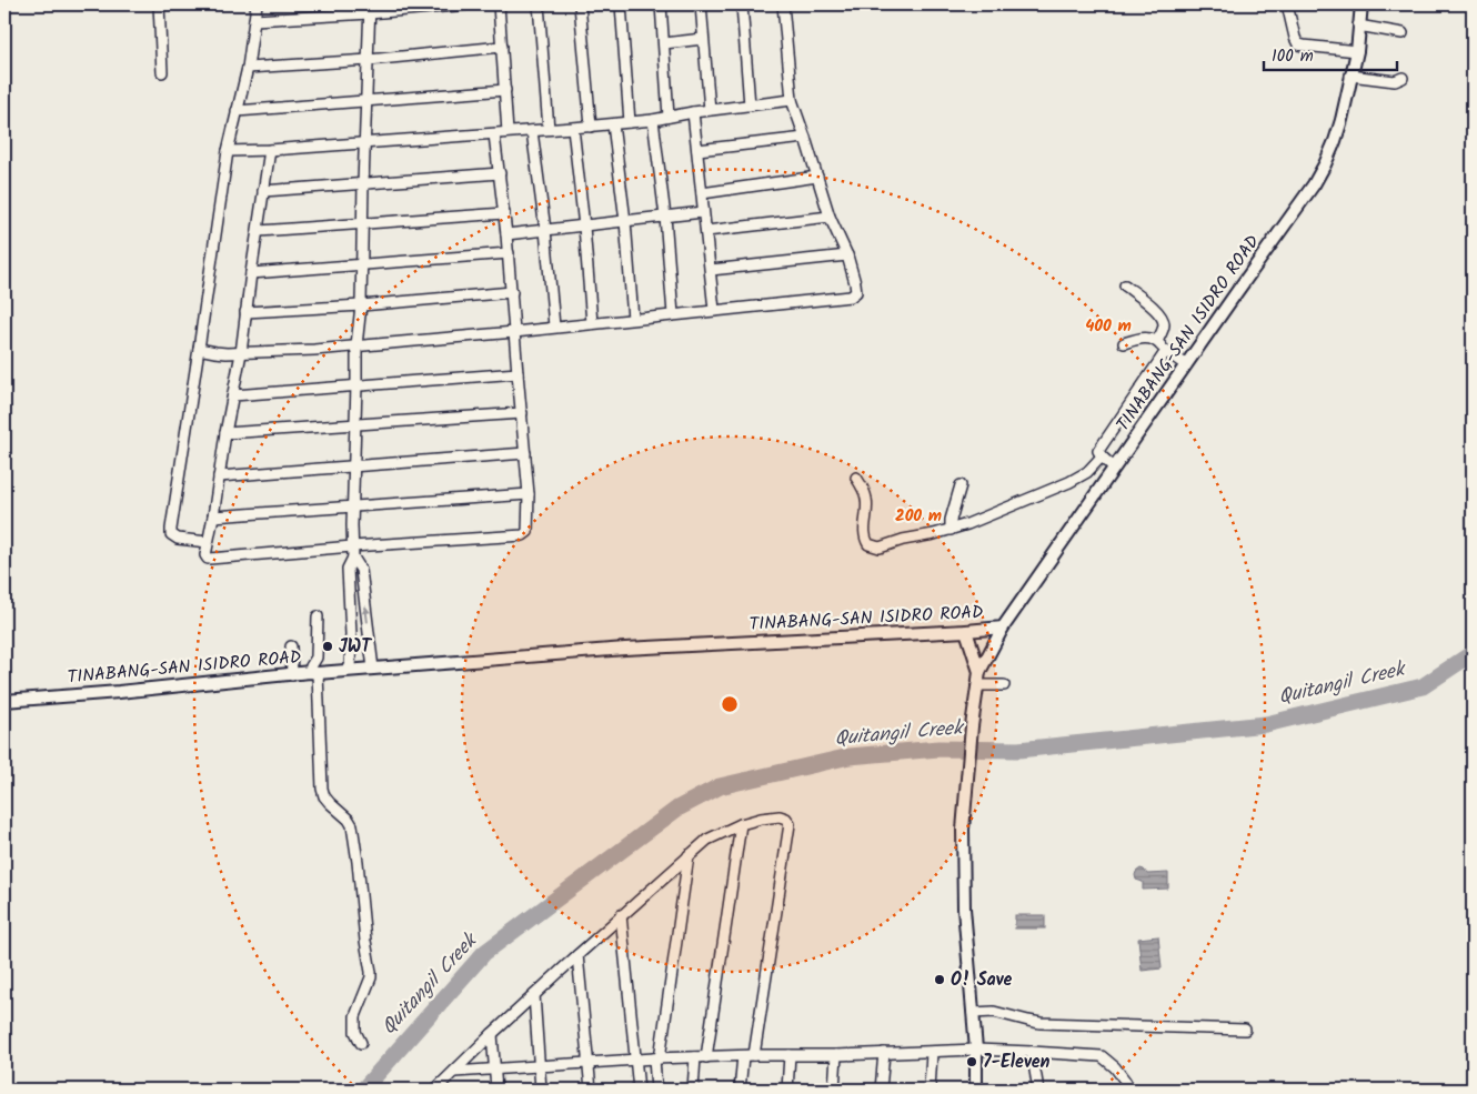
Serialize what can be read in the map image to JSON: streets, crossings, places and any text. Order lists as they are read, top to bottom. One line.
{"streets":{"street":["TINABANG-SAN ISIDRO ROAD"]},"water":["Quitangil Creek"],"places":["JWT","O! Save","7-Eleven"],"scale_bar":"100 m","rings":["400 m","200 m"]}
